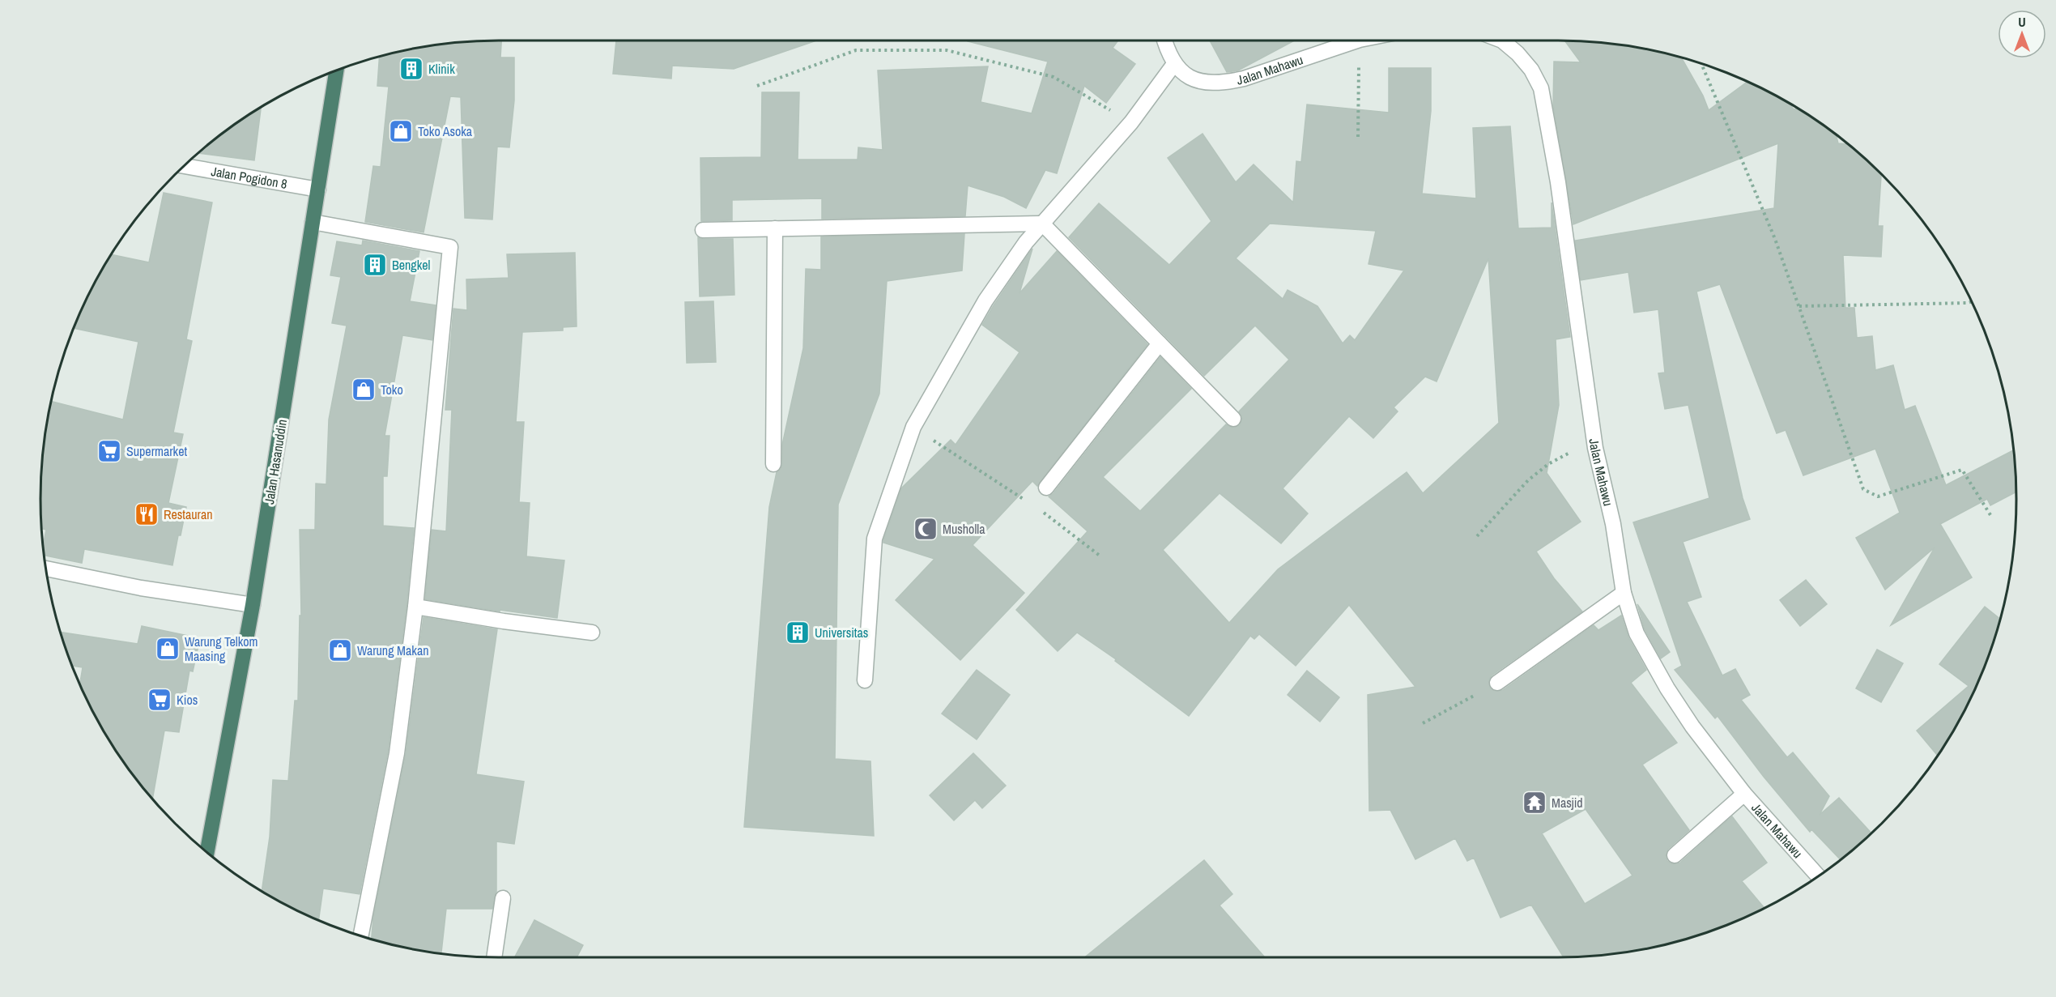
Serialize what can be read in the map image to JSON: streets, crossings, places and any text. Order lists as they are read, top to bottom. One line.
{"streets":{"highway":["Jalan Hasanuddin"],"street":["Jalan Mahawu","Jalan Pogidon 8"]},"crossings":[["Jalan Pogidon 8","Jalan Hasanuddin"]],"places":{"building":["Klinik","Bengkel","Universitas"],"shop":["Toko Asoka","Toko","Warung Telkom Maasing","Warung Makan"],"supermarket":["Supermarket","Kios"],"restaurant":["Restauran"],"mosque":["Musholla"],"temple":["Masjid"]},"north":"top"}
